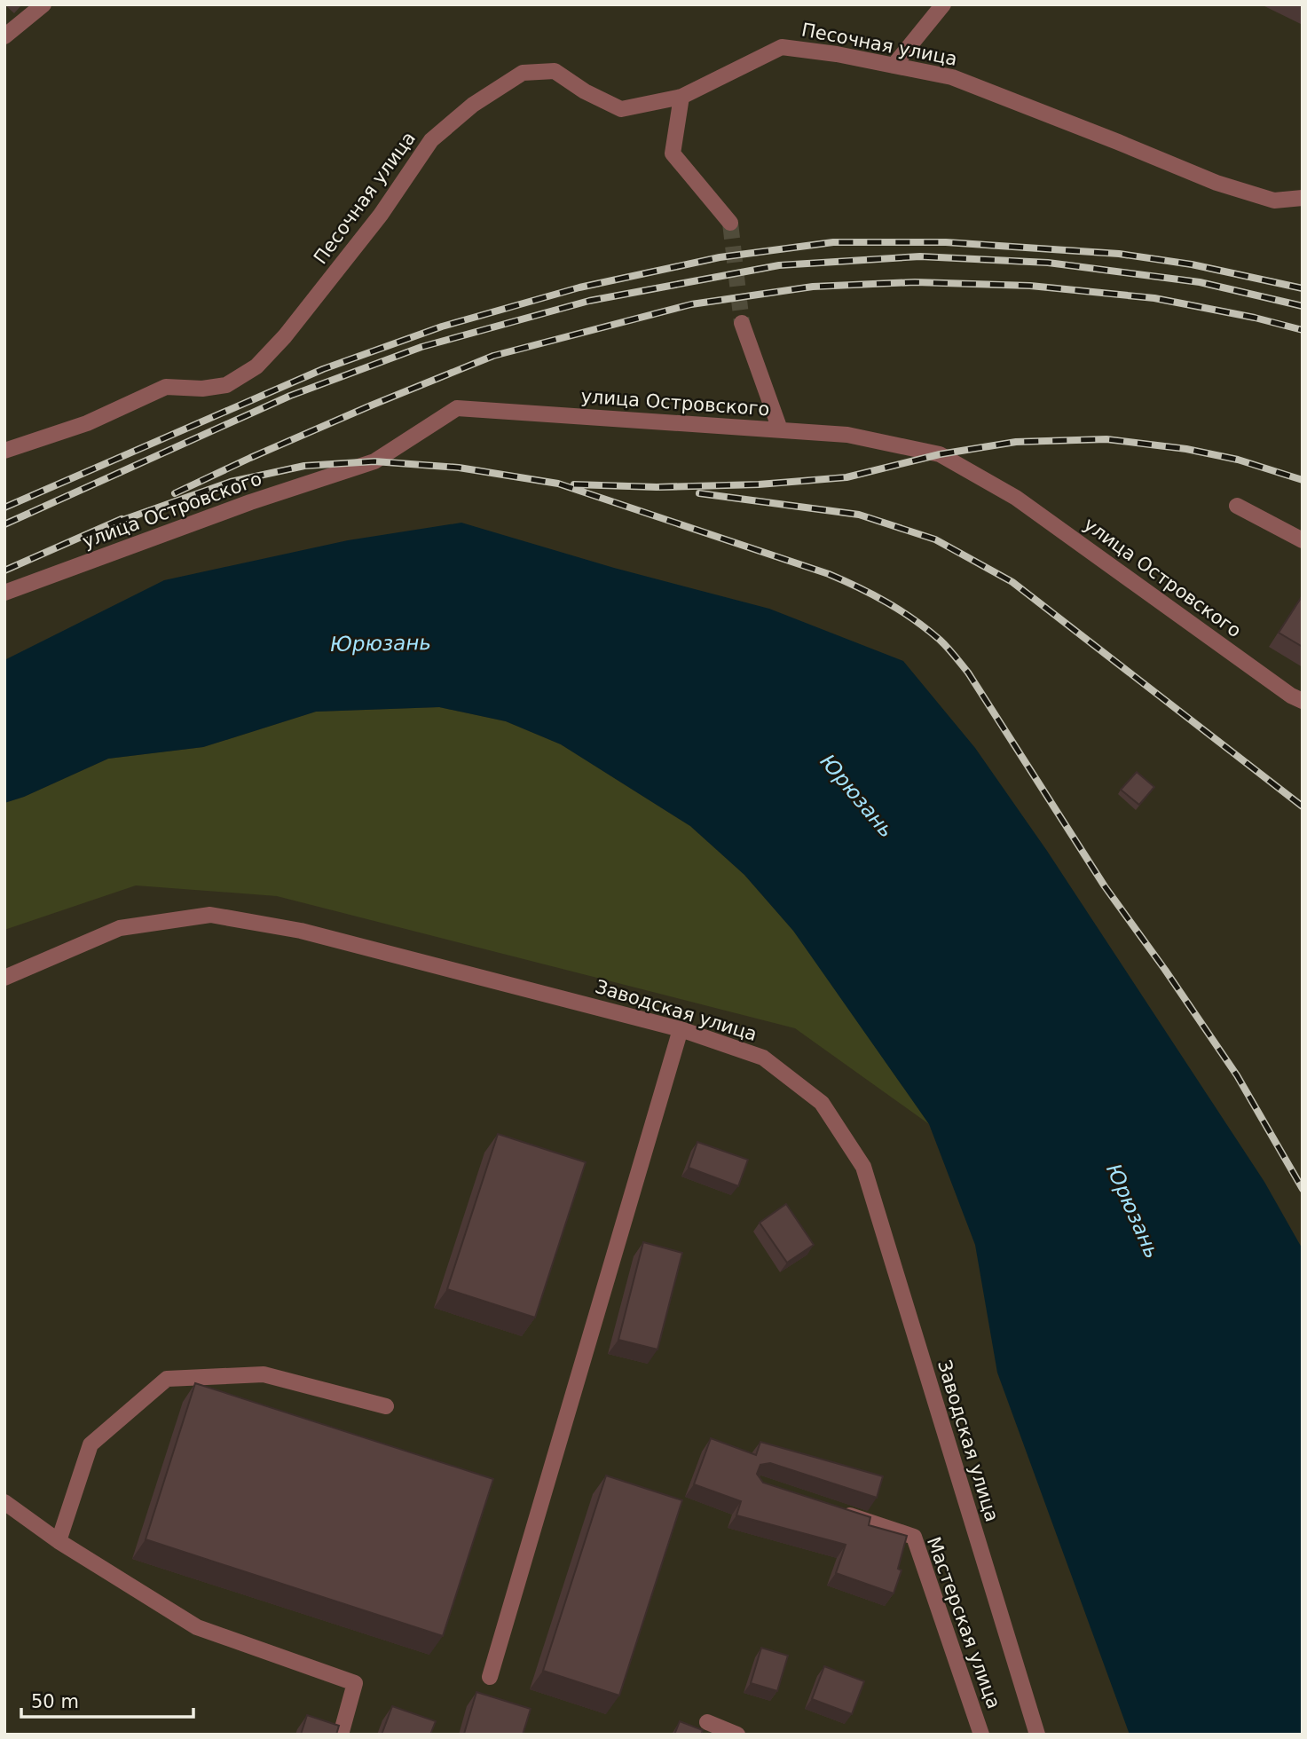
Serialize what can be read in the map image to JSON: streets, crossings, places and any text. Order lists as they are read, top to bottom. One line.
{"streets":{"street":["Песочная улица","улица Островского","Заводская улица","Мастерская улица"]},"water":["Юрюзань"],"scale_bar":"50 m"}
